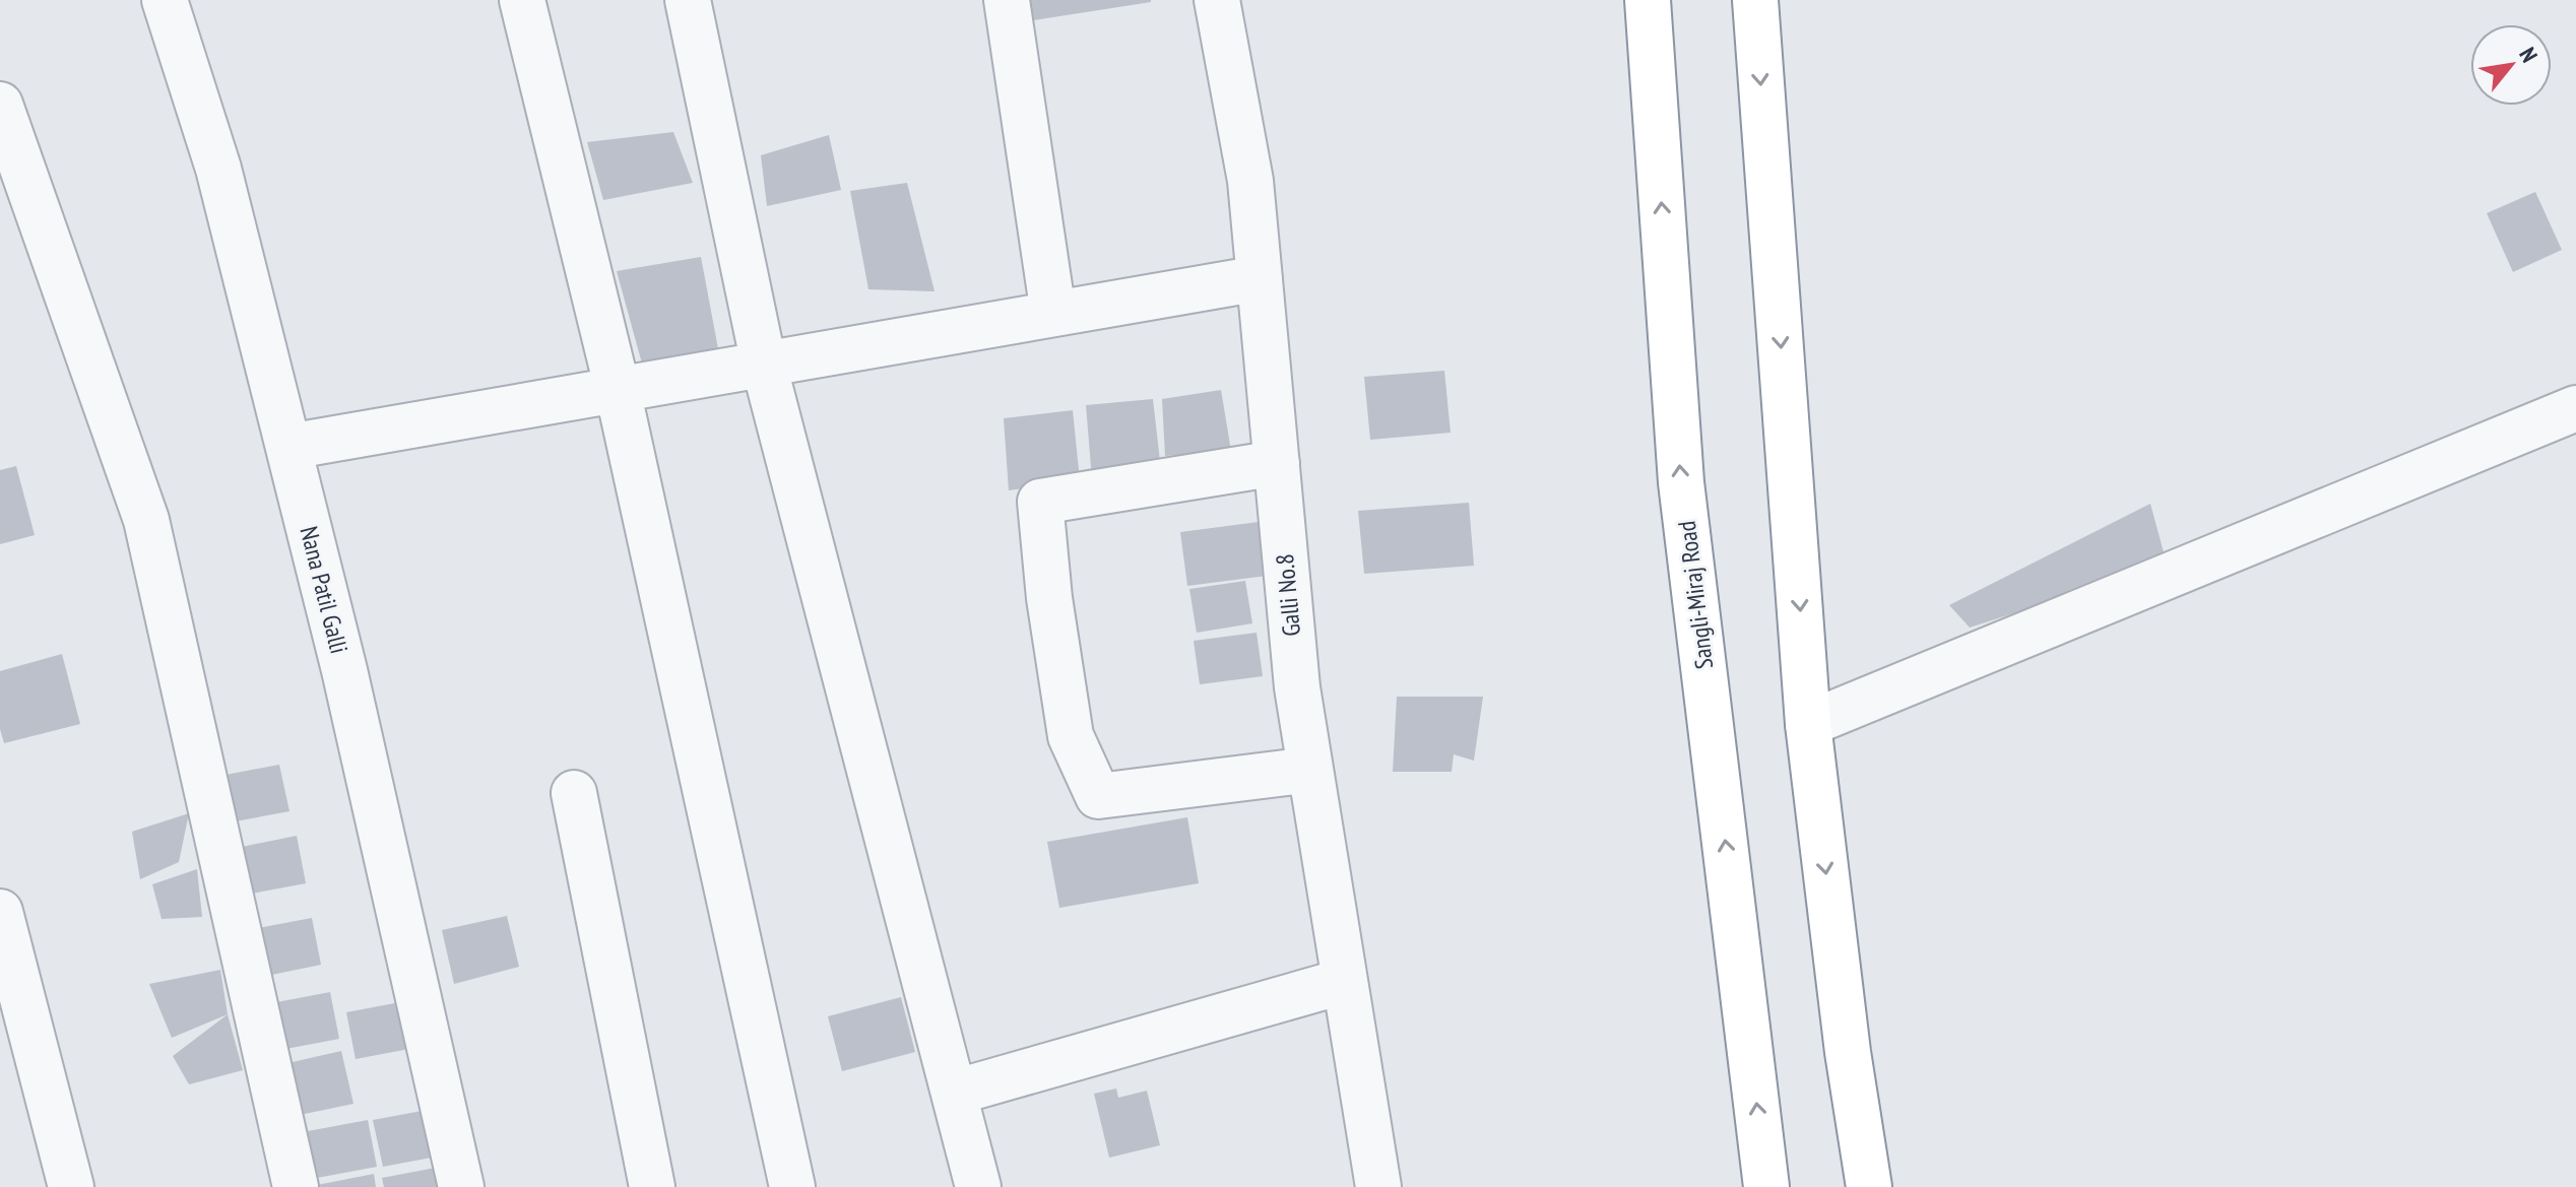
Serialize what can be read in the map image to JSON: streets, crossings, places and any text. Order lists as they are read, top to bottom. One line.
{"streets":{"highway":["Sangli-Miraj Road"],"street":["Nana Patil Galli","Galli No.8"]},"north":"top right"}
